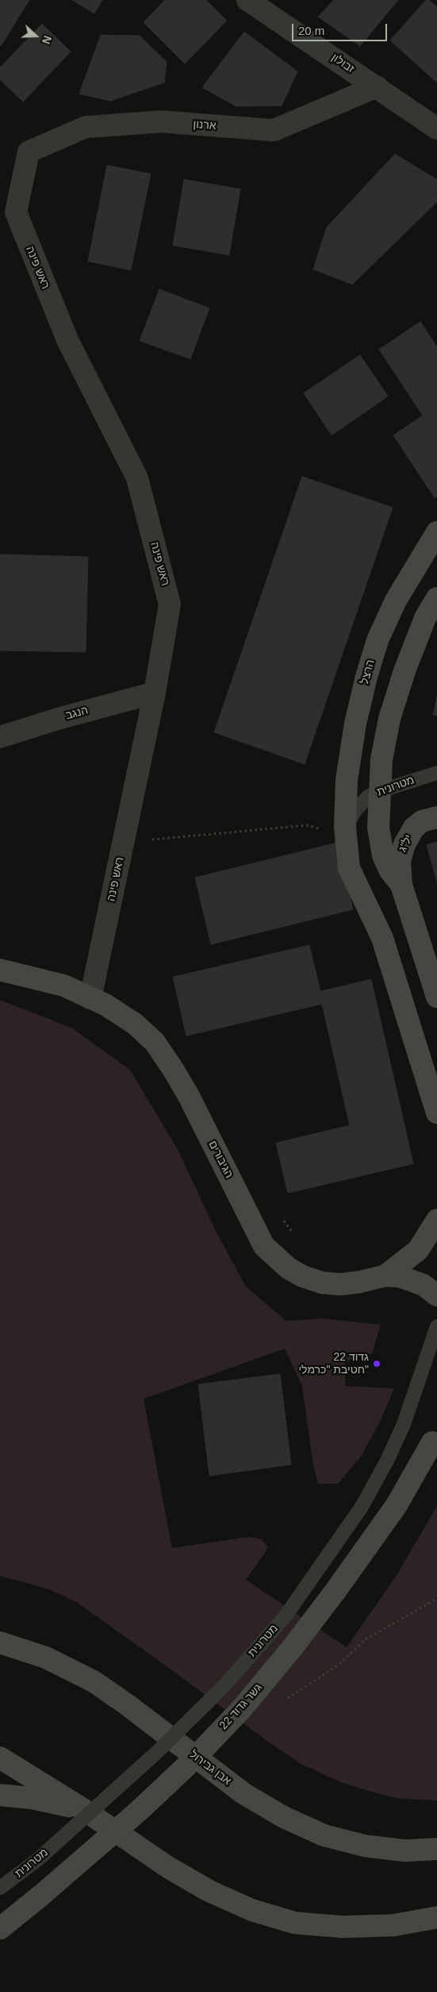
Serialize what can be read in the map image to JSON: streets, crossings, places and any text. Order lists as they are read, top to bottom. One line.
{"streets":{"street":["זבולון","ארנון","ראש פינה","הרצל","הנגב","יל\"ג","הגיבורים","גשר גדוד 22","אבן גבירול"],"lane":["מטרונית"]},"crossings":[["זבולון","ארנון"],["ארנון","ראש פינה"],["ראש פינה","הנגב"],["ראש פינה","הגיבורים"],["הרצל","מטרונית"]],"places":["גדוד 22 חטיבת \"כרמלי\""],"scale_bar":"20 m","north":"right"}
